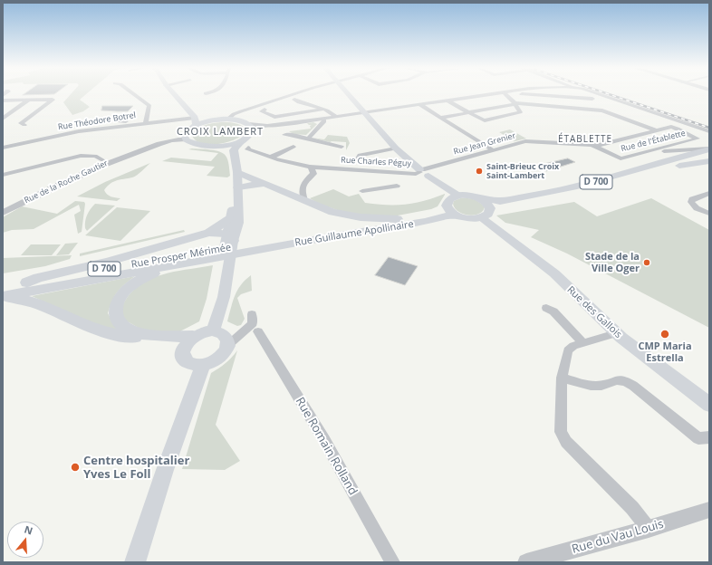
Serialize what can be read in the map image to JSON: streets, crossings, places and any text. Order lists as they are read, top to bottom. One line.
{"streets":{"main road":["D 700","Rue Guillaume Apollinaire","Rue Prosper Mérimée","Rue des Gallois"],"street":["Rue Théodore Botrel","Rue de l'Établette","Rue Jean Grenier","Rue Charles Péguy","Rue de la Roche Gautier","Rue Romain Rolland","Rue du Vau Louis"]},"crossings":[["Rue de l'Établette","Rue Jean Grenier"],["Rue Jean Grenier","Rue Charles Péguy"],["D 700","Rue Guillaume Apollinaire"],["D 700","Rue des Gallois"],["Rue Guillaume Apollinaire","Rue des Gallois"]],"districts":["CROIX LAMBERT","ÉTABLETTE"],"places":["Saint-Brieuc Croix Saint-Lambert","Stade de la Ville Oger","CMP Maria Estrella","Centre hospitalier Yves Le Foll"],"north":"top"}
